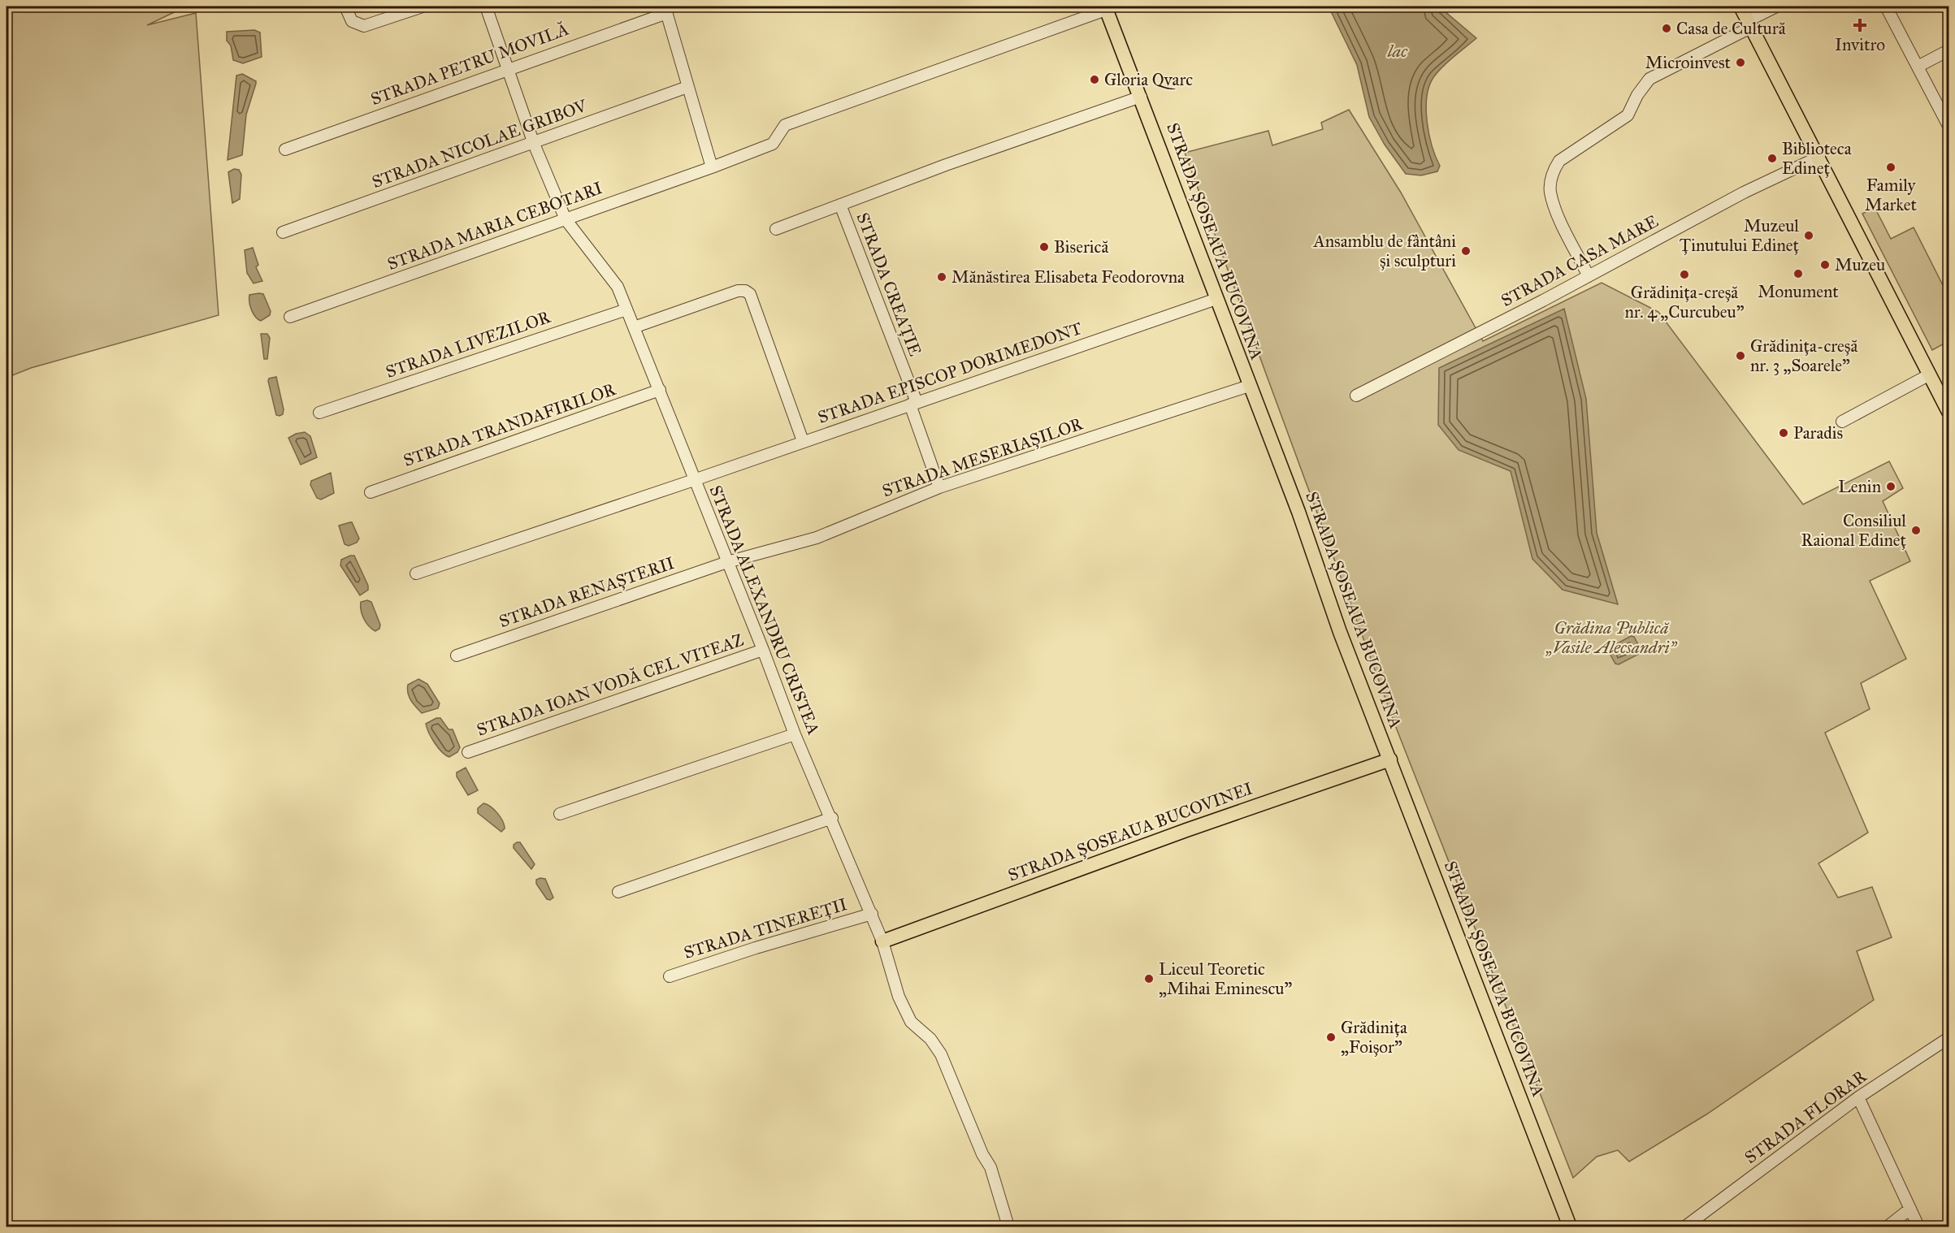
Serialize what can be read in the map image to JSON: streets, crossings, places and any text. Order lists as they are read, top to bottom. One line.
{"streets":{"main road":["STRADA ȘOSEAUA BUCOVINA","STRADA ȘOSEAUA BUCOVINEI"],"street":["STRADA PETRU MOVILĂ","STRADA NICOLAE GRIBOV","STRADA MARIA CEBOTARI","STRADA CASA MARE","STRADA CREAȚIE","STRADA LIVEZILOR","STRADA EPISCOP DORIMEDONT","STRADA TRANDAFIRILOR","STRADA MESERIAȘILOR","STRADA RENAȘTERII","STRADA ALEXANDRU CRISTEA","STRADA IOAN VODĂ CEL VITEAZ","STRADA TINEREȚII","STRADA FLORAR"]},"crossings":[["STRADA PETRU MOVILĂ","STRADA ALEXANDRU CRISTEA"],["STRADA NICOLAE GRIBOV","STRADA ALEXANDRU CRISTEA"],["STRADA MARIA CEBOTARI","STRADA ȘOSEAUA BUCOVINA"],["STRADA MARIA CEBOTARI","STRADA ALEXANDRU CRISTEA"],["STRADA ȘOSEAUA BUCOVINA","STRADA EPISCOP DORIMEDONT"],["STRADA ȘOSEAUA BUCOVINA","STRADA MESERIAȘILOR"],["STRADA ȘOSEAUA BUCOVINA","STRADA ȘOSEAUA BUCOVINEI"],["STRADA CREAȚIE","STRADA EPISCOP DORIMEDONT"],["STRADA CREAȚIE","STRADA MESERIAȘILOR"],["STRADA LIVEZILOR","STRADA ALEXANDRU CRISTEA"],["STRADA EPISCOP DORIMEDONT","STRADA ALEXANDRU CRISTEA"],["STRADA TRANDAFIRILOR","STRADA ALEXANDRU CRISTEA"],["STRADA MESERIAȘILOR","STRADA RENAȘTERII"],["STRADA MESERIAȘILOR","STRADA ALEXANDRU CRISTEA"],["STRADA RENAȘTERII","STRADA ALEXANDRU CRISTEA"],["STRADA ALEXANDRU CRISTEA","STRADA IOAN VODĂ CEL VITEAZ"],["STRADA ALEXANDRU CRISTEA","STRADA ȘOSEAUA BUCOVINEI"],["STRADA ALEXANDRU CRISTEA","STRADA TINEREȚII"]],"water":["lac"],"parks":["Grădina Publică „Vasile Alecsandri”"],"places":{"health":["Invitro"],"other":["Casa de Cultură","Microinvest","Gloria Qvarc","Biblioteca Edineț","Family Market","Muzeul Ținutului Edineț","Biserică","Ansamblu de fântâni și sculpturi","Muzeu","Monument","Grădinița-creșă nr. 4 „Curcubeu”","Mănăstirea Elisabeta Feodorovna","Grădinița-creșă nr. 3 „Soarele”","Paradis","Lenin","Consiliul Raional Edineț","Liceul Teoretic „Mihai Eminescu”","Grădinița „Foișor”"]}}
